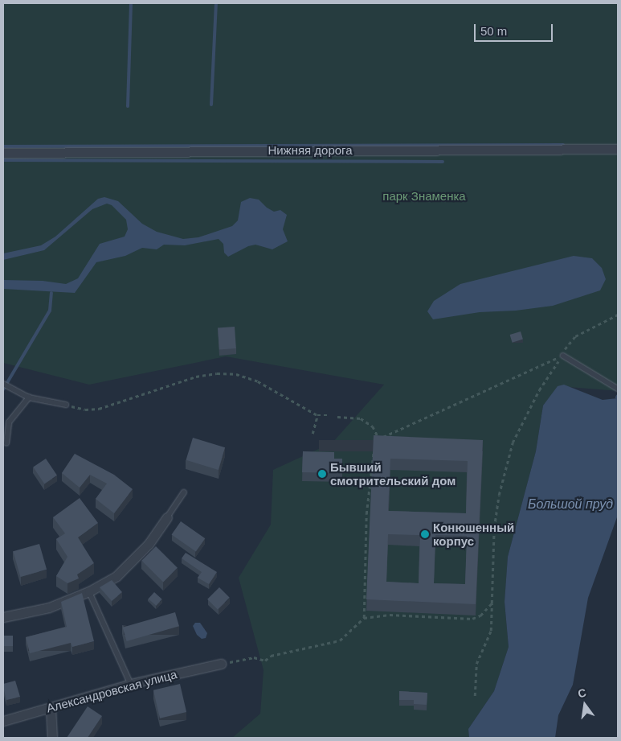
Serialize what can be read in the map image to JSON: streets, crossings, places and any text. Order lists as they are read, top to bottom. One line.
{"streets":{"street":["Нижняя дорога","Александровская улица"]},"water":["Большой пруд"],"parks":["парк Знаменка"],"places":["Бывший смотрительский дом","Конюшенный корпус"],"scale_bar":"50 m","north":"top"}
